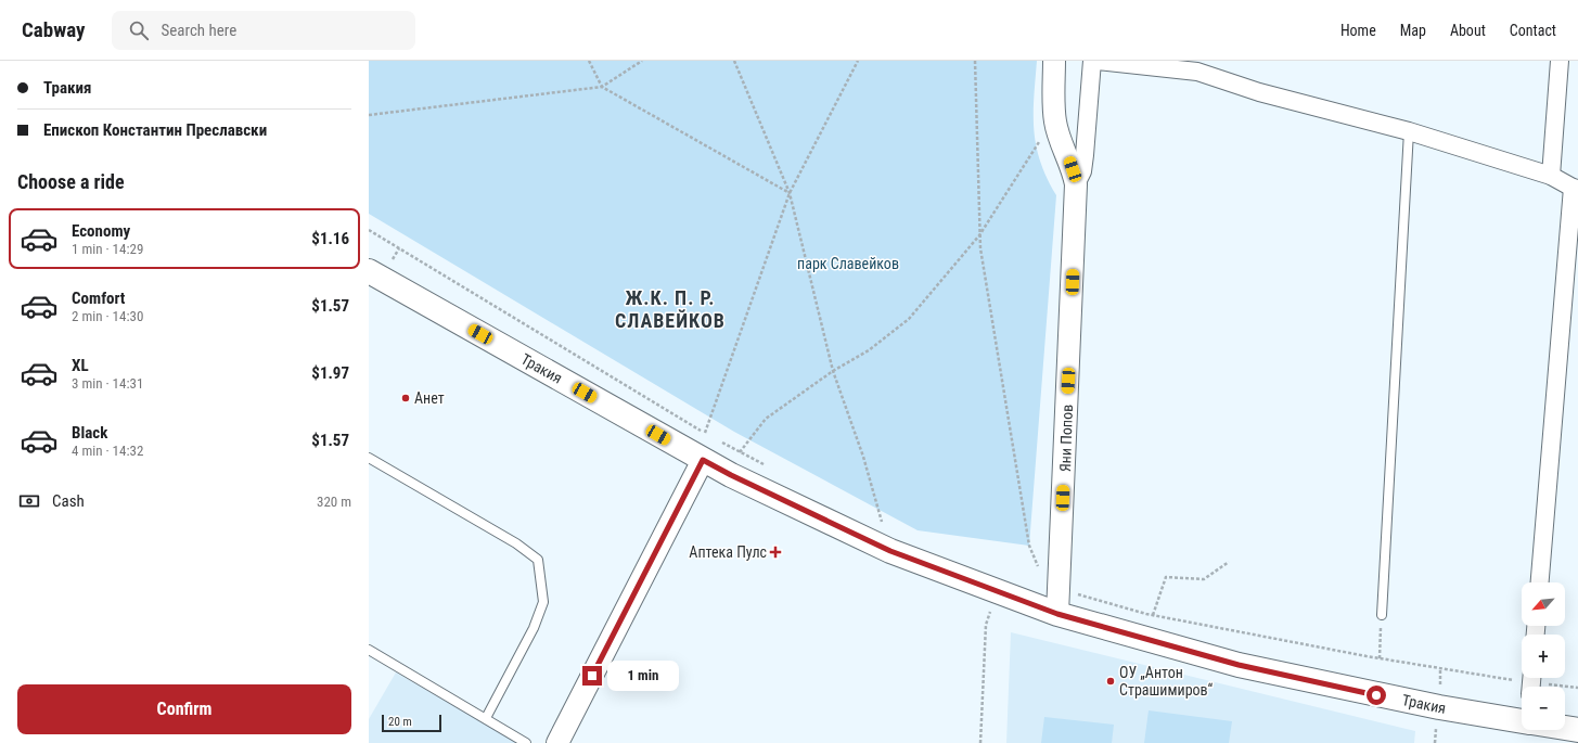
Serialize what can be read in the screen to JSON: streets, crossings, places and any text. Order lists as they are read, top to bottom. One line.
{"streets":{"main road":["Тракия"],"street":["Яни Попов"]},"crossings":[["Тракия","Яни Попов"]],"districts":["Ж.К. П. Р. СЛАВЕЙКОВ"],"parks":["парк Славейков"],"places":{"other":["Анет","ОУ „Антон Страшимиров“"],"health":["Аптека Пулс"]},"scale_bar":"20 m","north":"bottom left","page":{"header":"Cabway","search":"Search here","nav":["Home","Map","About","Contact"],"banner":["Тракия","Епископ Константин Преславски"],"heading":"Choose a ride","list":[{"name":"Economy","note":"1 min · 14:29","value":"$1.16"},{"name":"Comfort","note":"2 min · 14:30","value":"$1.57"},{"name":"XL","note":"3 min · 14:31","value":"$1.97"},{"name":"Black","note":"4 min · 14:32","value":"$1.57"}],"pay":["Cash","320 m"],"map_buttons":["+","−"],"bubble":"1 min","buttons":"Confirm","scale":"20 m"}}
